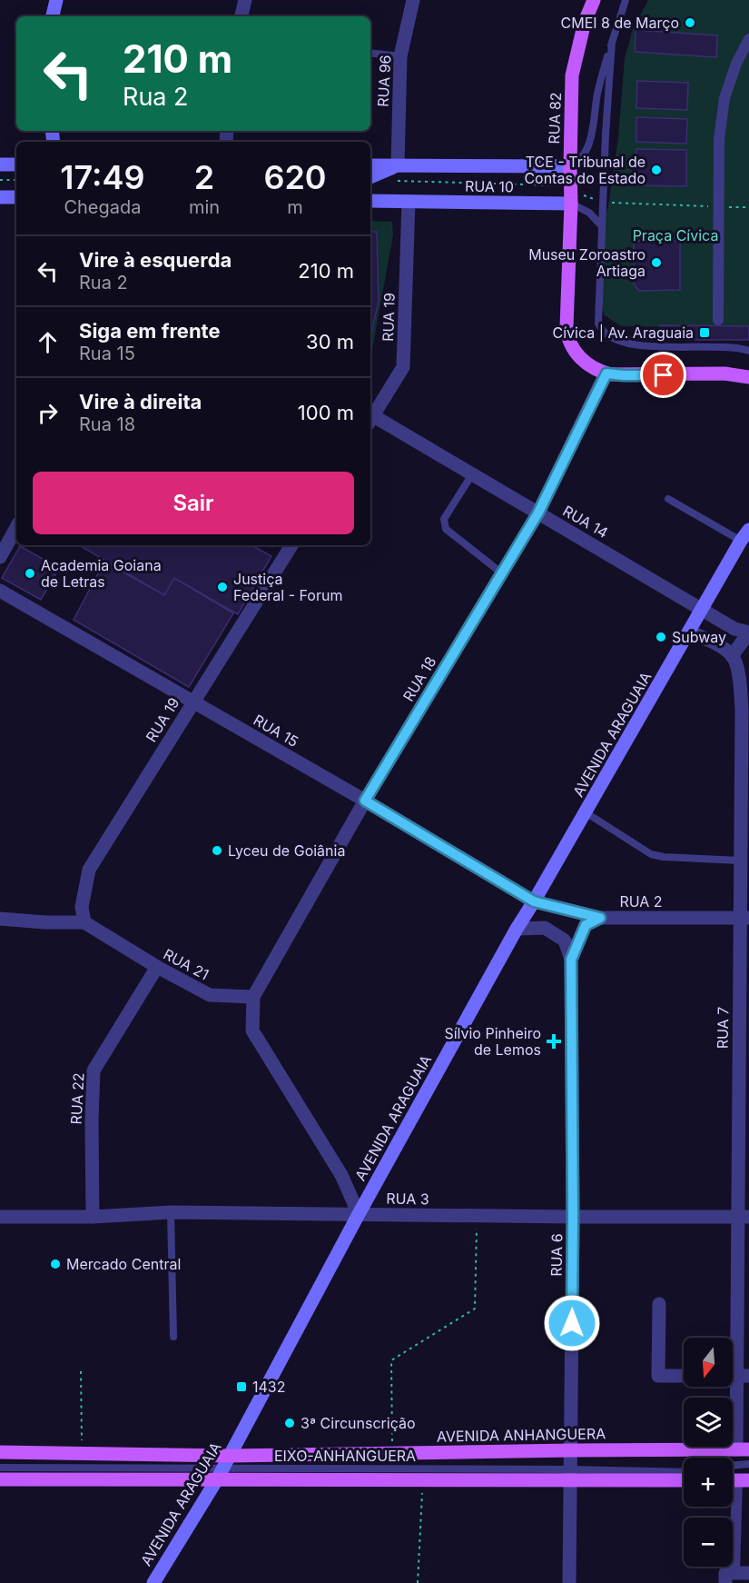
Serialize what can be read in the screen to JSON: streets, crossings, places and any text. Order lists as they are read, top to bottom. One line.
{"streets":{"main road":["RUA 82","RUA 10","AVENIDA ARAGUAIA","AVENIDA ANHANGUERA"],"street":["RUA 96","RUA 19","RUA 14","RUA 18","RUA 15","RUA 2","RUA 21","RUA 7","RUA 22","RUA 3","RUA 6"],"lane":["EIXO-ANHANGUERA"]},"crossings":[["RUA 96","RUA 10"],["RUA 82","RUA 10"],["RUA 82","RUA 18"],["RUA 10","RUA 19"],["RUA 19","RUA 15"],["RUA 19","RUA 21"],["RUA 14","RUA 18"],["RUA 14","AVENIDA ARAGUAIA"],["RUA 18","RUA 15"],["RUA 18","RUA 21"],["RUA 15","AVENIDA ARAGUAIA"],["RUA 15","RUA 2"],["AVENIDA ARAGUAIA","RUA 2"],["AVENIDA ARAGUAIA","RUA 3"],["AVENIDA ARAGUAIA","RUA 6"],["AVENIDA ARAGUAIA","AVENIDA ANHANGUERA"],["AVENIDA ARAGUAIA","EIXO-ANHANGUERA"],["RUA 2","RUA 7"],["RUA 2","RUA 6"],["RUA 21","RUA 22"],["RUA 7","RUA 3"],["RUA 7","AVENIDA ANHANGUERA"],["RUA 22","RUA 3"],["RUA 3","RUA 6"],["RUA 6","AVENIDA ANHANGUERA"],["RUA 6","EIXO-ANHANGUERA"]],"parks":["Praça Cívica"],"places":{"other":["CMEI 8 de Março","TCE - Tribunal de Contas do Estado","Museu Zoroastro Artiaga","Academia Goiana de Letras","Justiça Federal - Forum","Subway","Lyceu de Goiânia","Mercado Central","3ª Circunscrição"],"transit":["Cívica | Av. Araguaia","1432"],"health":["Sílvio Pinheiro de Lemos"]},"north":"bottom","page":{"turn":["210 m","Rua 2"],"eta":["17:49","Chegada","2","min","620","m"],"list":[{"name":"Vire à esquerda","note":"Rua 2","value":"210 m"},{"name":"Siga em frente","note":"Rua 15","value":"30 m"},{"name":"Vire à direita","note":"Rua 18","value":"100 m"}],"buttons":"Sair","map_buttons":["+","−"]}}
